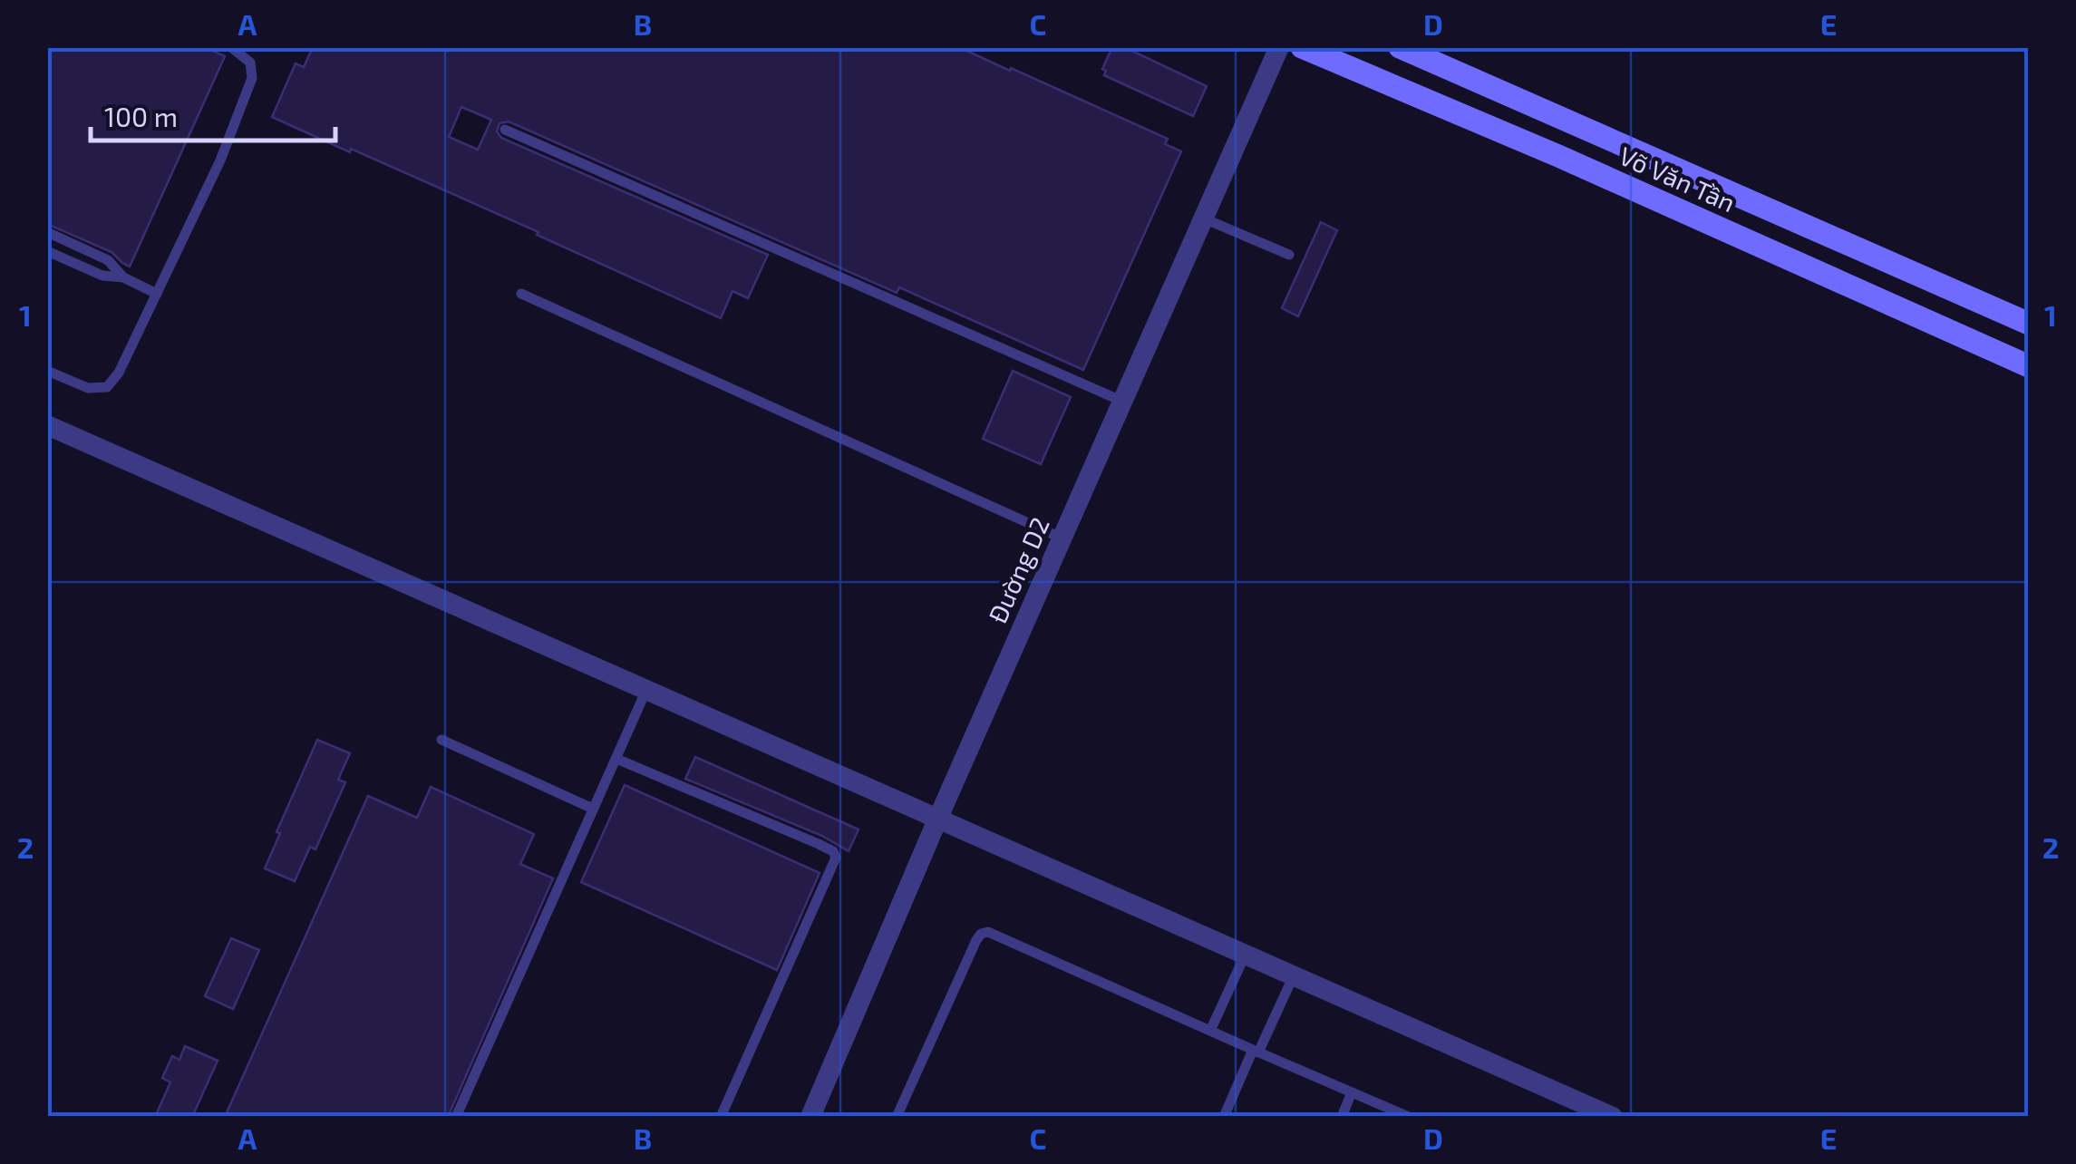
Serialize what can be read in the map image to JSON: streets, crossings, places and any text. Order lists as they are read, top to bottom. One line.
{"streets":{"street":["Võ Văn Tần","Đường D2"]},"scale_bar":"100 m","grid":{"columns":["A","B","C","D","E"],"rows":["1","2"]}}
